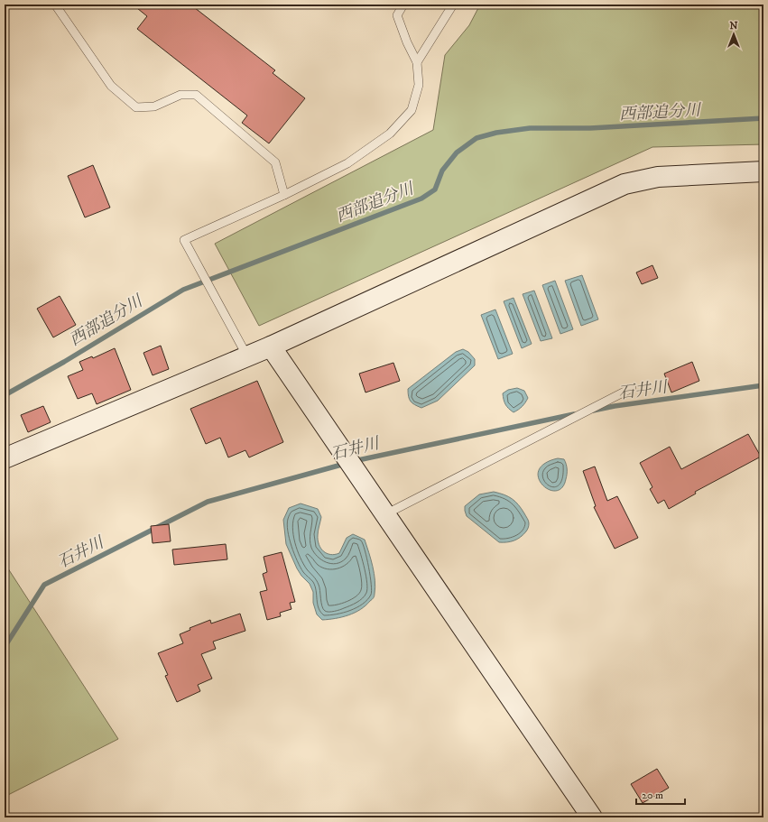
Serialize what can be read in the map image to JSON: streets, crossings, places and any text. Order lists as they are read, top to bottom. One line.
{"water":["西部追分川","石井川"],"scale_bar":"20 m","north":"top"}
